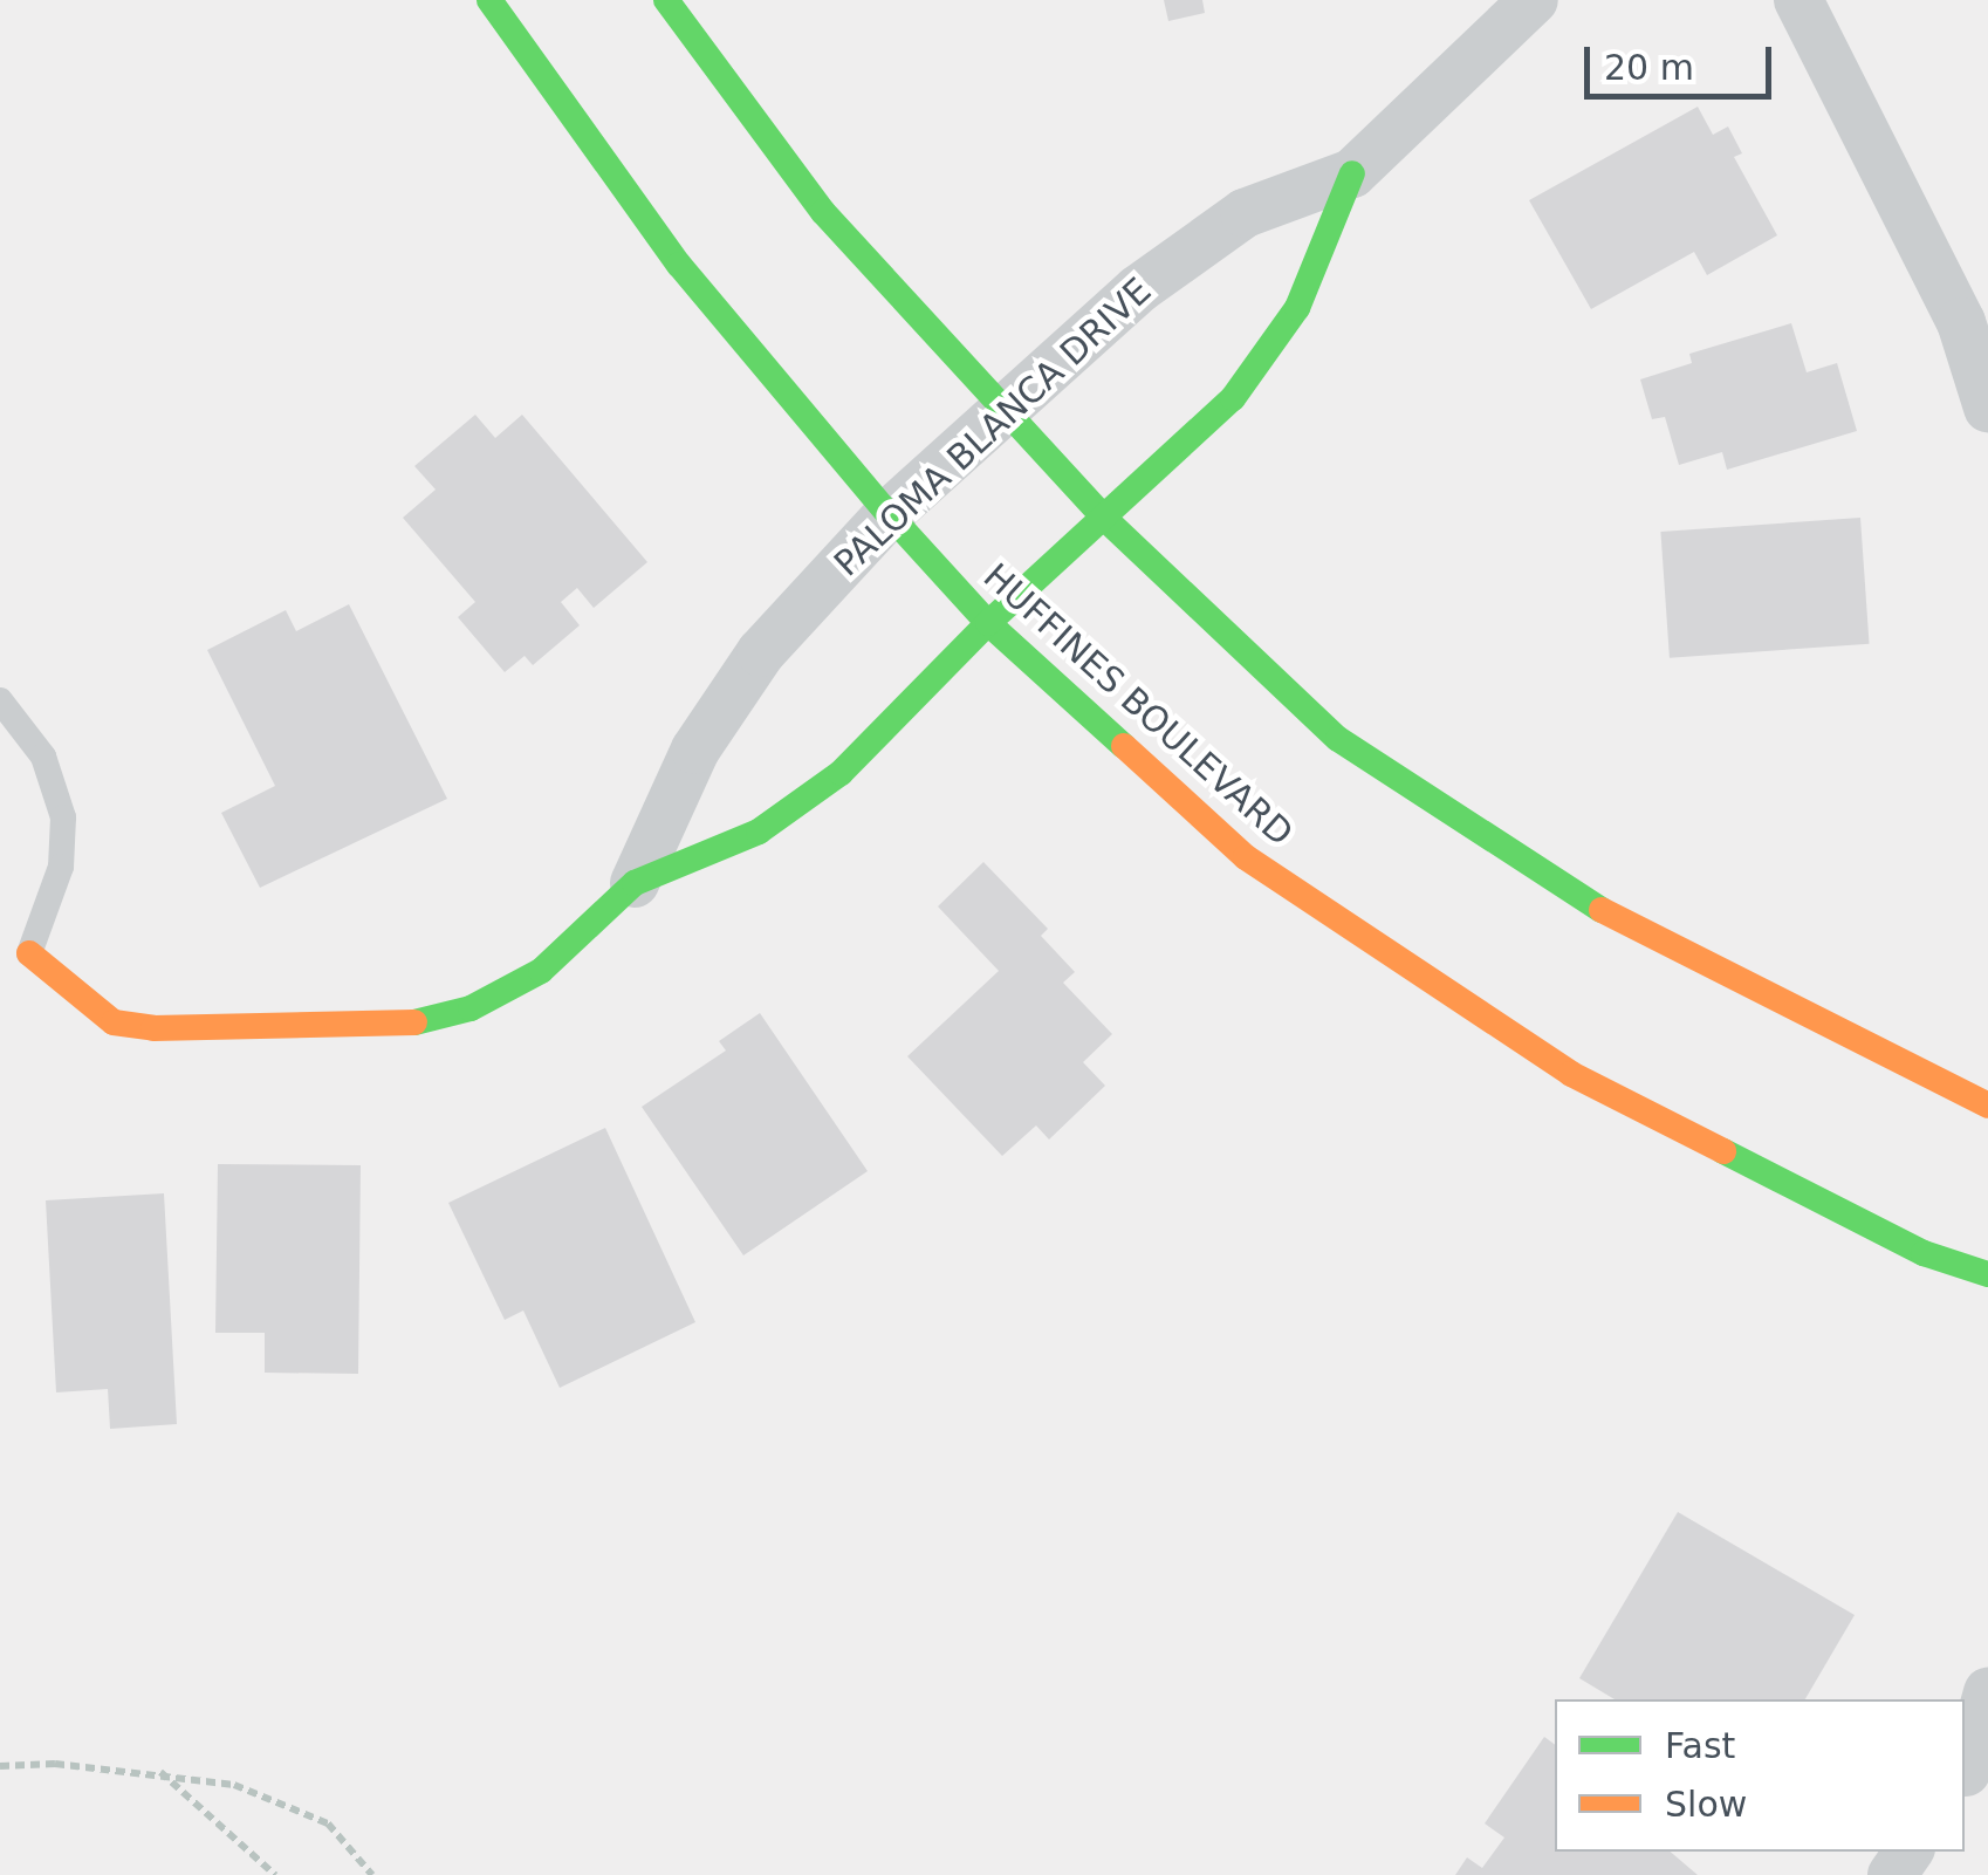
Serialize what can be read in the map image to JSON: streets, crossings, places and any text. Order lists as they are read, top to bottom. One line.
{"streets":{"main road":["PALOMA BLANCA DRIVE","HUFFINES BOULEVARD"]},"crossings":[["PALOMA BLANCA DRIVE","HUFFINES BOULEVARD"]],"legend":["Fast","Slow"],"scale_bar":"20 m"}
